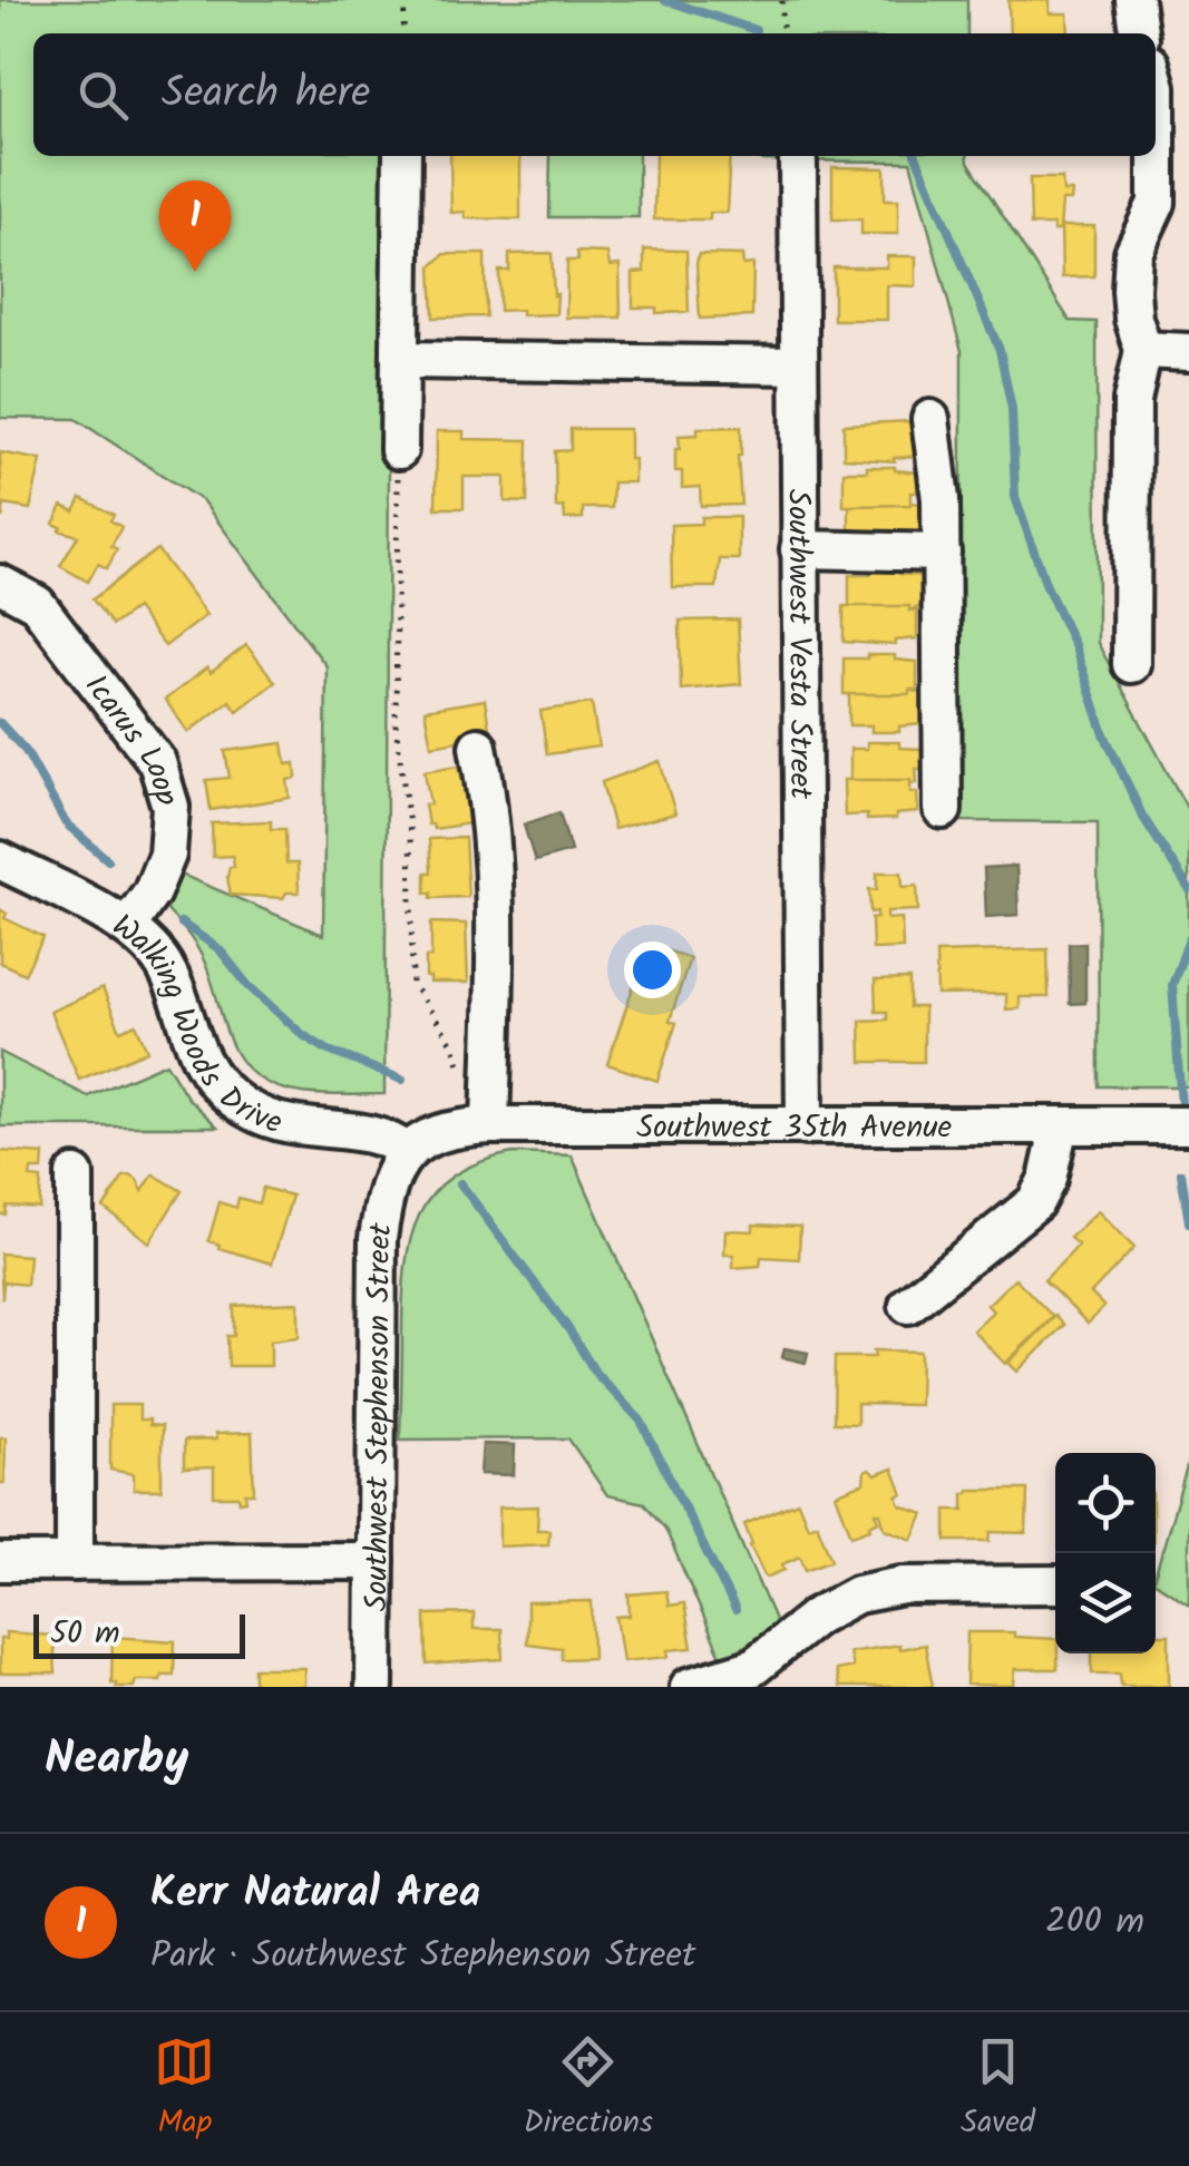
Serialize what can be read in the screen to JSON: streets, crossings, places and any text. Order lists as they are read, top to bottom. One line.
{"streets":{"street":["Southwest Vesta Street","Icarus Loop","Walking Woods Drive","Southwest 35th Avenue","Southwest Stephenson Street"]},"crossings":[["Southwest Vesta Street","Southwest 35th Avenue"],["Icarus Loop","Walking Woods Drive"],["Walking Woods Drive","Southwest 35th Avenue"],["Walking Woods Drive","Southwest Stephenson Street"],["Southwest 35th Avenue","Southwest Stephenson Street"]],"scale_bar":"50 m","page":{"search":"Search here","pins":"1","scale":"50 m","heading":"Nearby","list":[{"mark":"1","name":"Kerr Natural Area","note":"Park · Southwest Stephenson Street","value":"200 m"}],"nav":["Map","Directions","Saved"]}}
